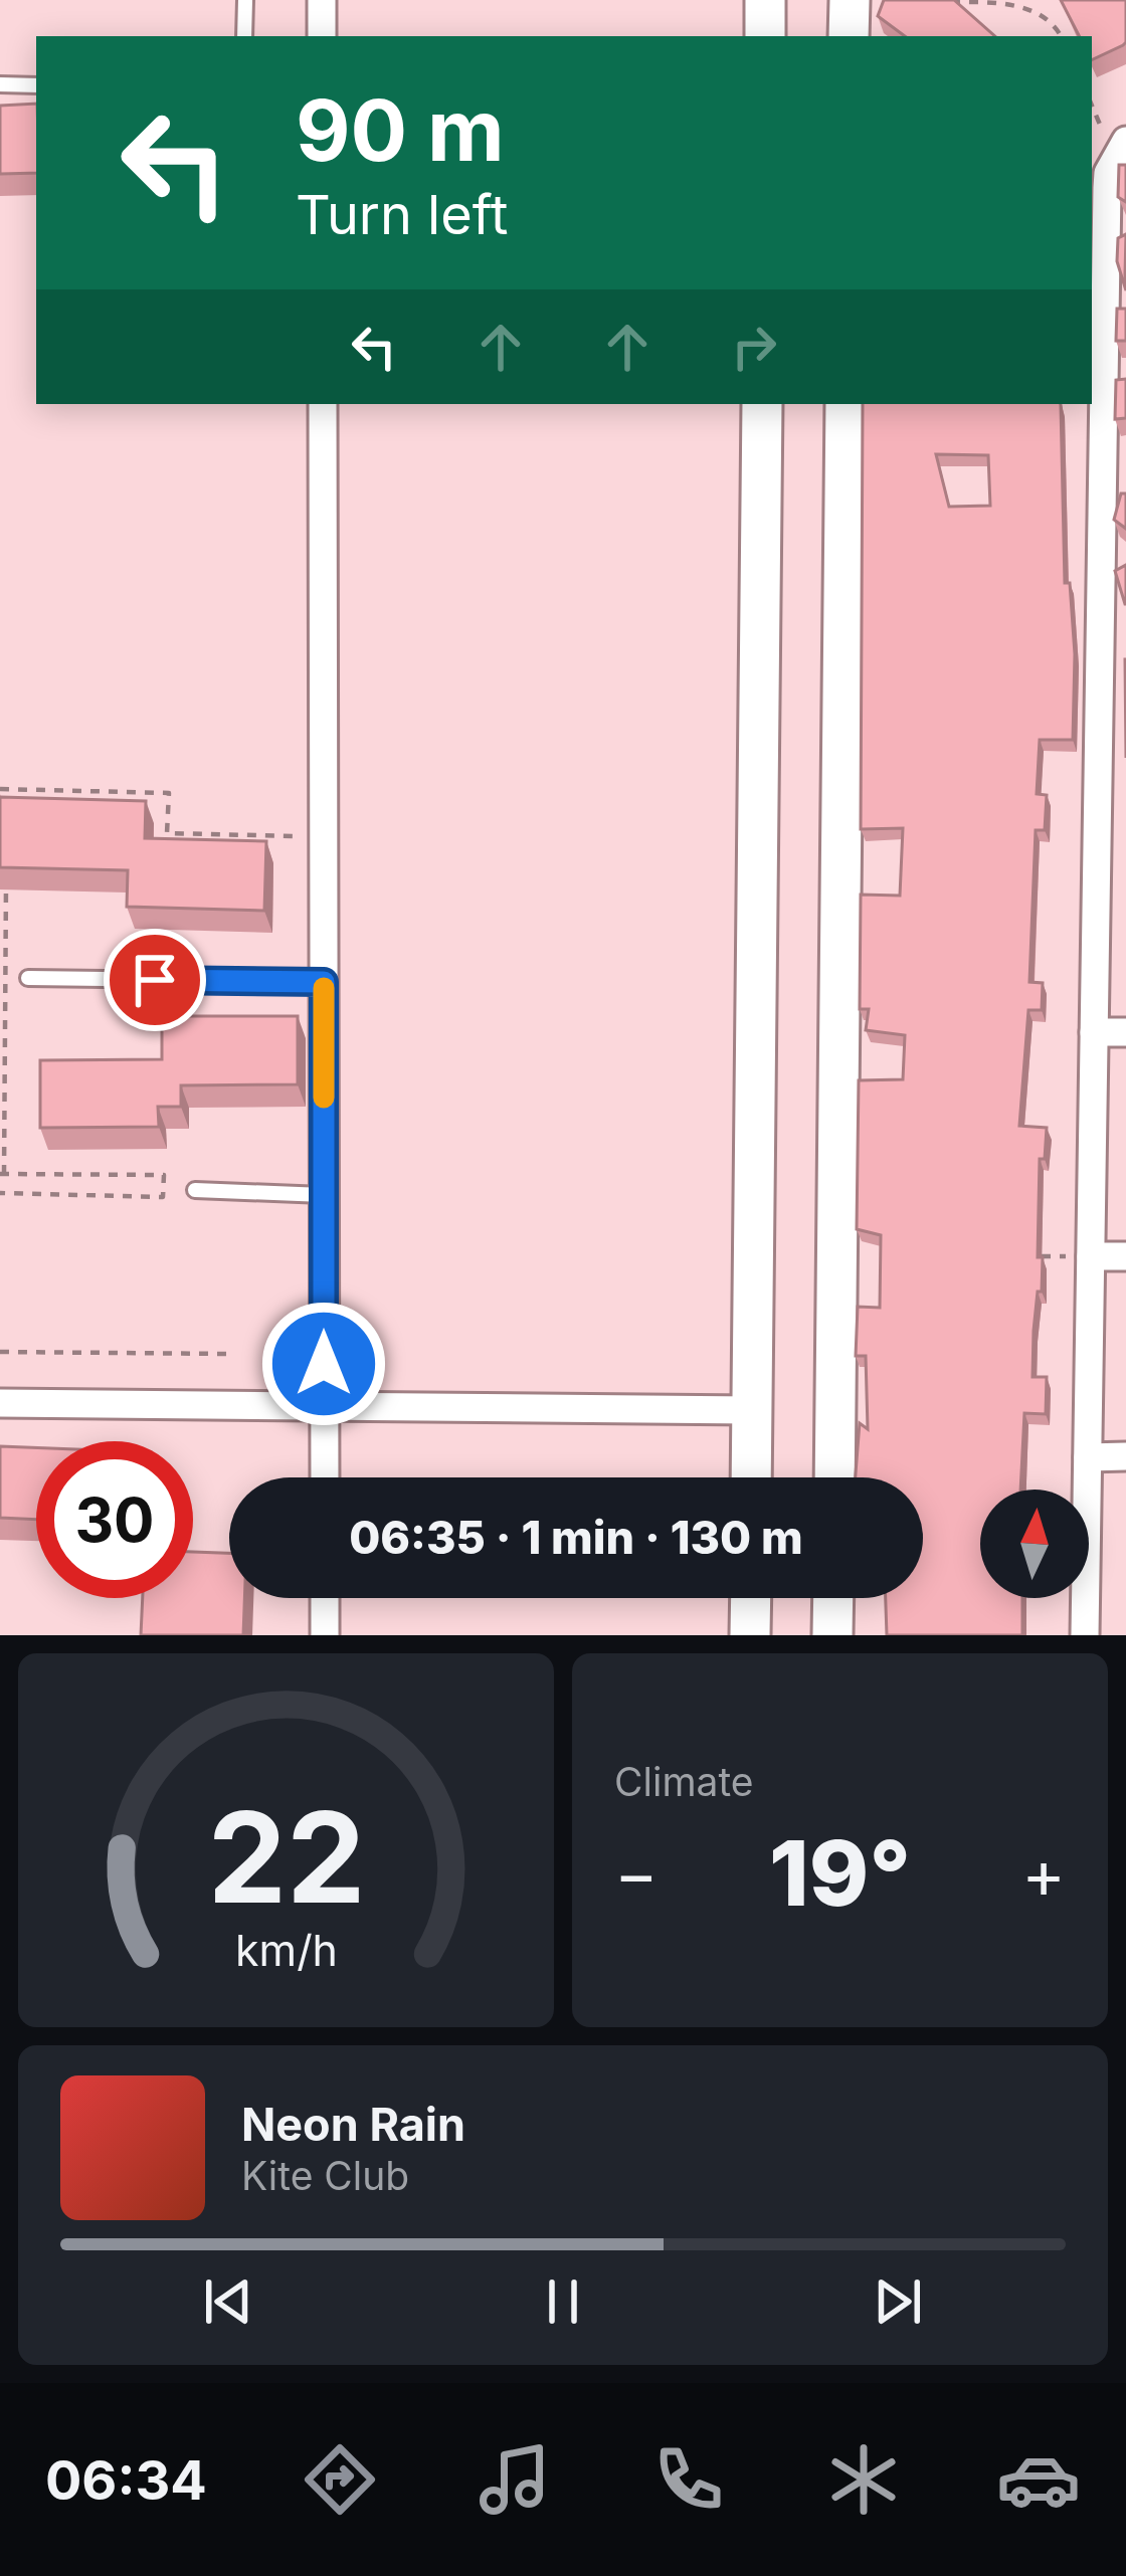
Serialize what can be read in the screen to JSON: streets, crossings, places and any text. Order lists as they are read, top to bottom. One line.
{"north":"top","page":{"turn":["90 m","Turn left"],"limit":"30","trip":"06:35 · 1 min · 130 m","tile":"Climate","heat":["−","19°","+"],"song":["Neon Rain","Kite Club"],"tabs":"06:34","gauge":["22","km/h"]}}
